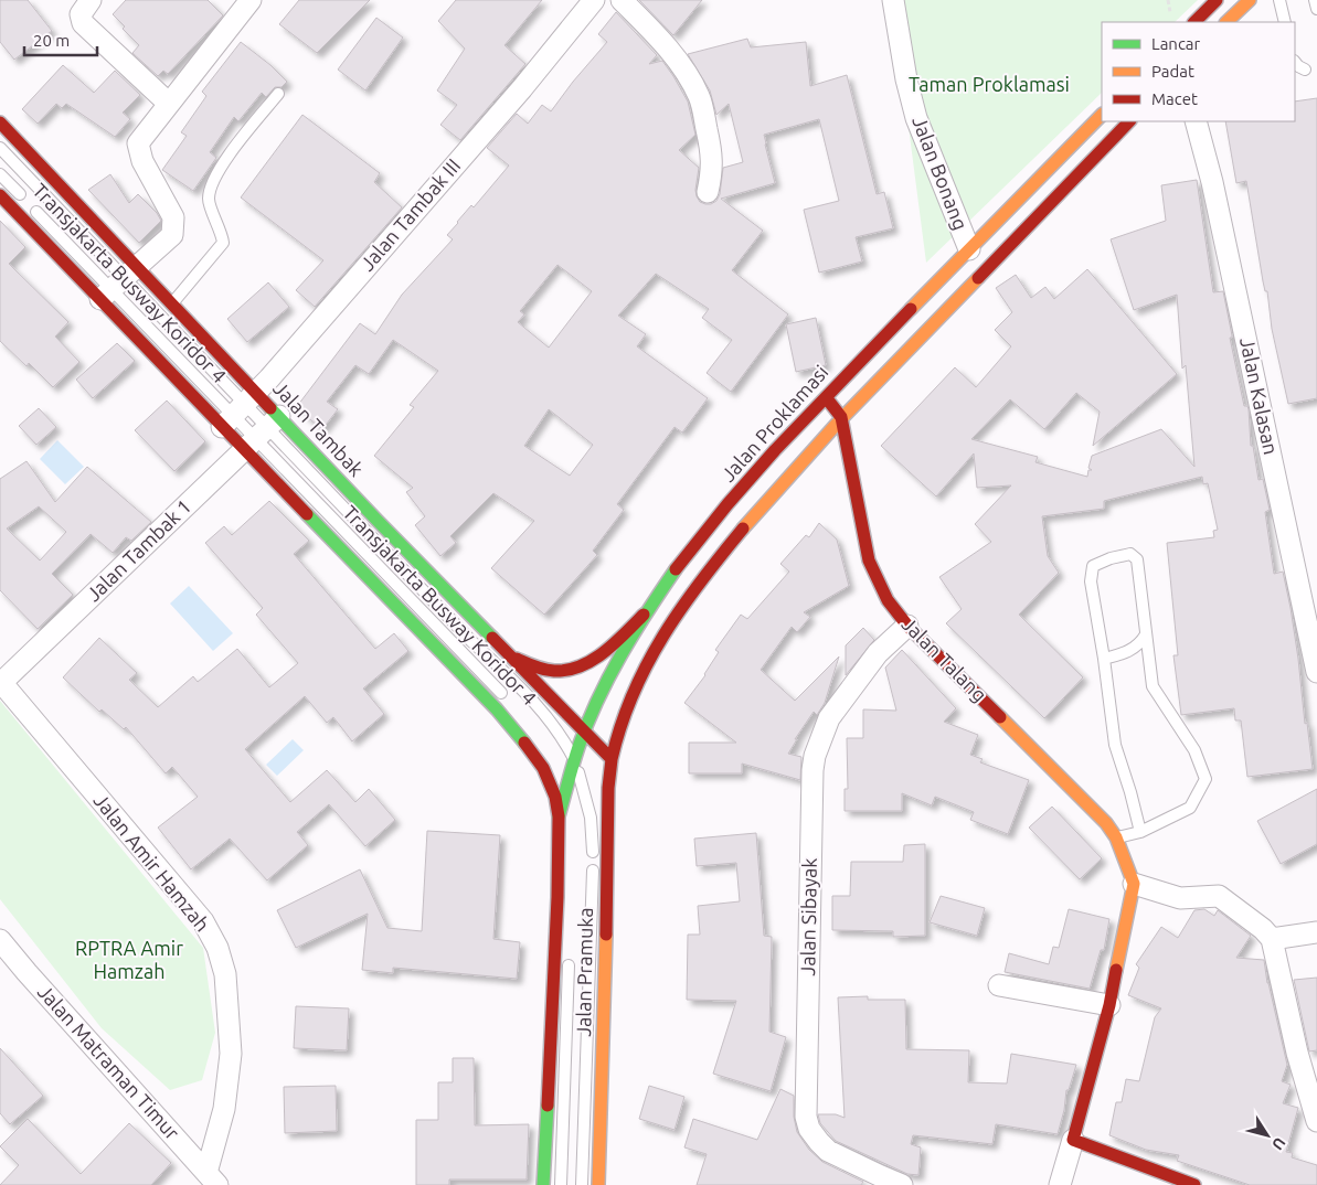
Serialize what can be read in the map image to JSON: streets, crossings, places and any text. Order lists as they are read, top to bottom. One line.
{"streets":{"main road":["Jalan Proklamasi","Jalan Tambak","Jalan Talang","Jalan Pramuka"],"street":["Jalan Bonang","Jalan Tambak III","Jalan Kalasan","Jalan Tambak 1","Jalan Amir Hamzah","Jalan Sibayak","Jalan Matraman Timur"],"lane":["Transjakarta Busway Koridor 4"]},"crossings":[["Jalan Bonang","Jalan Proklamasi"],["Jalan Tambak III","Transjakarta Busway Koridor 4"],["Jalan Tambak III","Jalan Tambak"],["Transjakarta Busway Koridor 4","Jalan Proklamasi"],["Transjakarta Busway Koridor 4","Jalan Tambak"],["Transjakarta Busway Koridor 4","Jalan Tambak 1"],["Jalan Proklamasi","Jalan Tambak"],["Jalan Proklamasi","Jalan Talang"],["Jalan Proklamasi","Jalan Pramuka"],["Jalan Tambak","Jalan Tambak 1"],["Jalan Tambak","Jalan Pramuka"],["Jalan Tambak 1","Jalan Amir Hamzah"],["Jalan Talang","Jalan Sibayak"],["Jalan Amir Hamzah","Jalan Matraman Timur"]],"parks":["Taman Proklamasi","RPTRA Amir Hamzah"],"legend":["Lancar","Padat","Macet"],"scale_bar":"20 m","north":"bottom right"}
